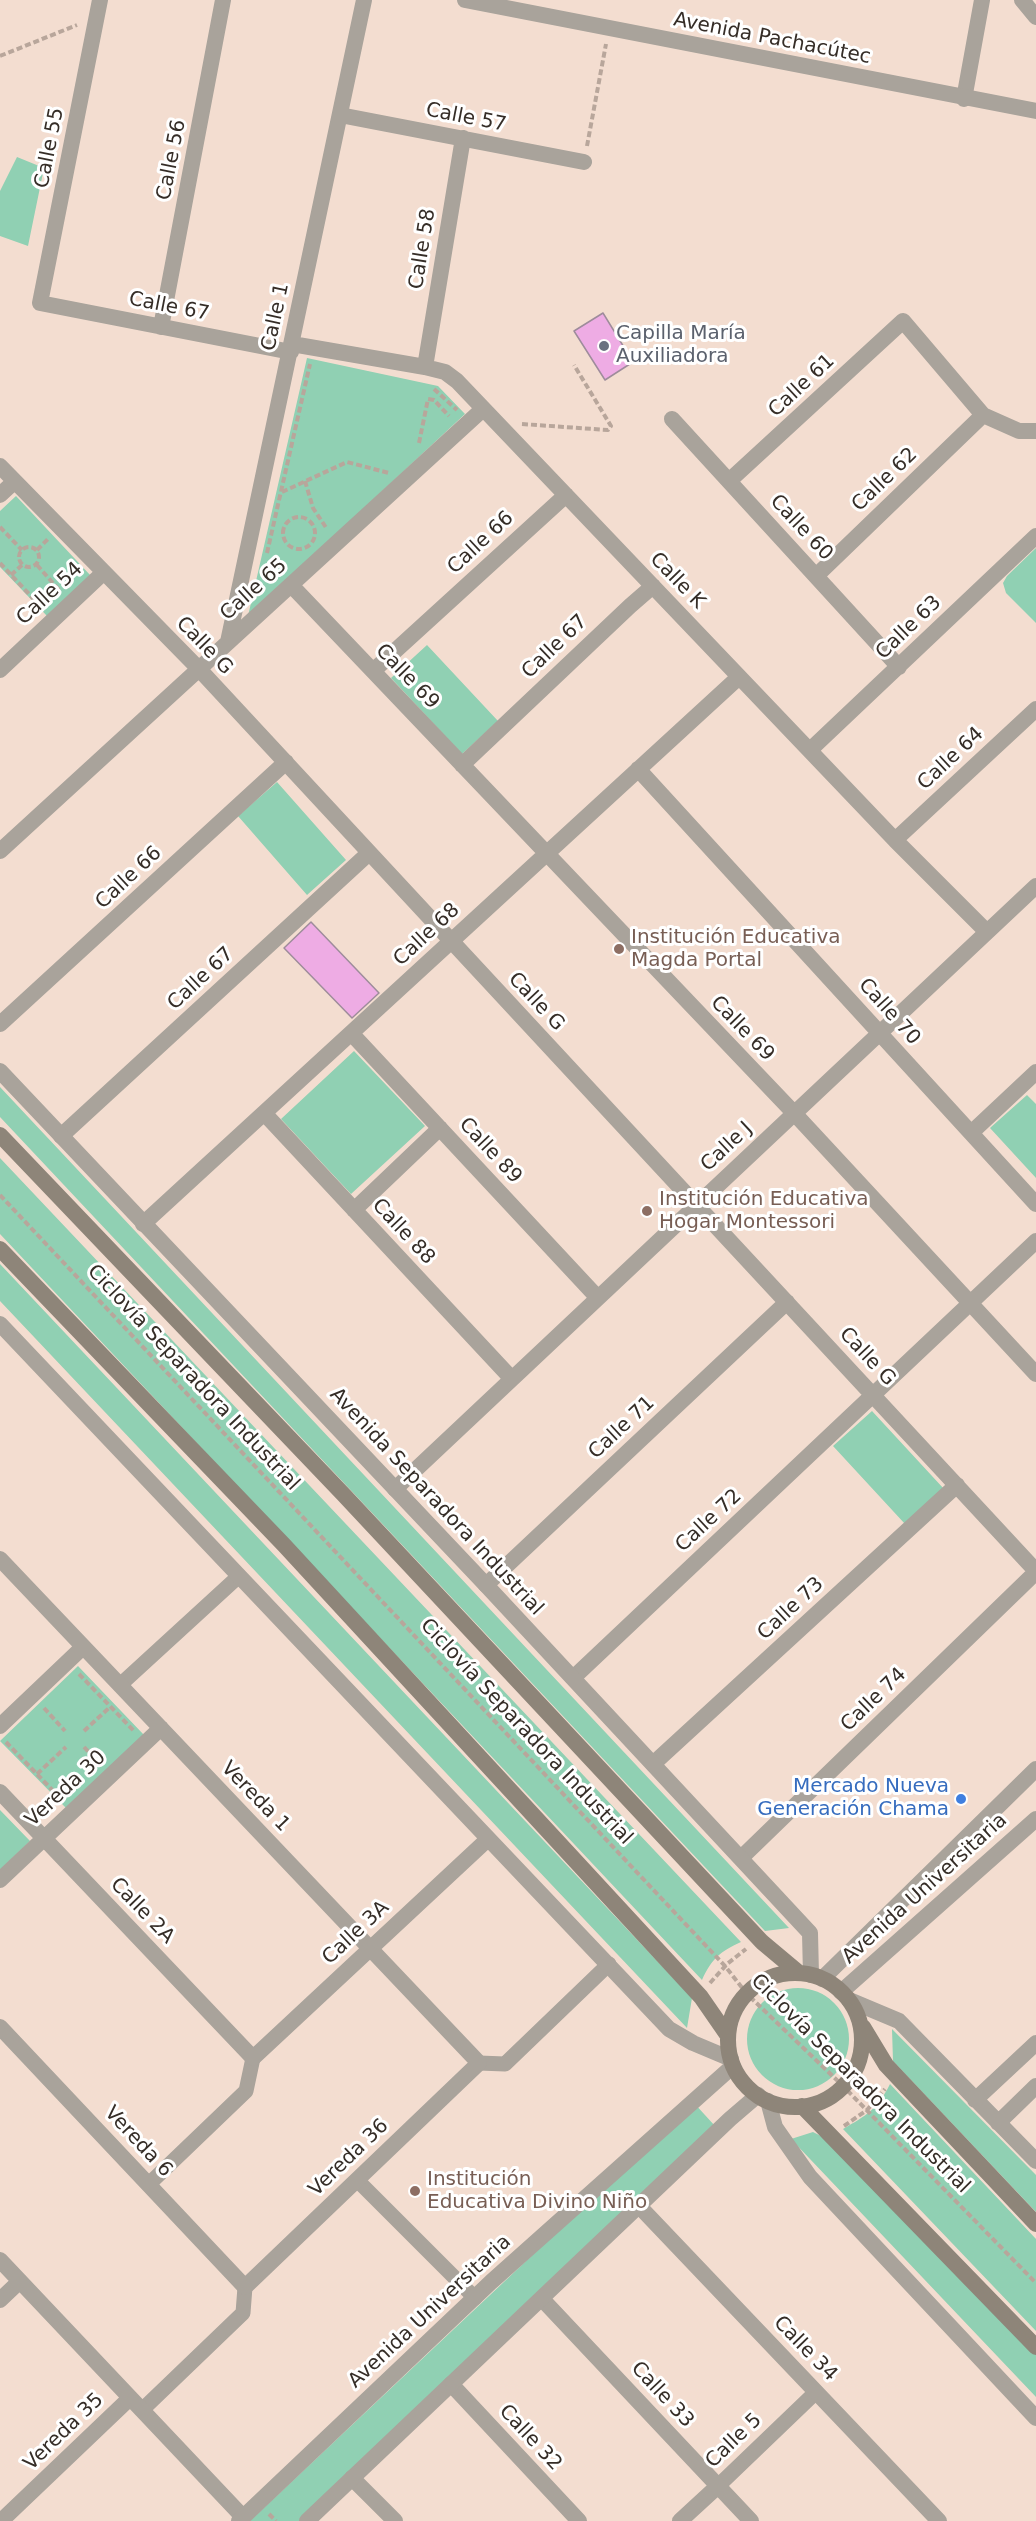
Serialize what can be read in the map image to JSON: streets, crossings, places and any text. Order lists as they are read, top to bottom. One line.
{"streets":{"street":["Avenida Pachacútec","Calle 57","Calle 55","Calle 56","Calle 58","Calle 67","Calle 1","Calle 61","Calle 62","Calle 60","Calle 66","Calle K","Calle 65","Calle 54","Calle 63","Calle G","Calle 69","Calle 64","Calle 68","Calle 70","Calle J","Calle 89","Calle 88","Calle 71","Avenida Separadora Industrial","Calle 72","Calle 73","Calle 74","Vereda 30","Vereda 1","Avenida Universitaria","Calle 2A","Calle 3A","Vereda 6","Vereda 36","Calle 34","Calle 33","Vereda 35","Calle 32","Calle 5"],"path":["Ciclovía Separadora Industrial"]},"crossings":[["Calle 57","Calle 58"],["Calle 57","Calle 1"],["Calle 55","Calle 67"],["Calle 56","Calle 67"],["Calle 58","Calle K"],["Calle 67","Calle 1"],["Calle 67","Calle K"],["Calle 67","Calle G"],["Calle 67","Calle 69"],["Calle 67","Avenida Separadora Industrial"],["Calle 1","Calle K"],["Calle 1","Calle 65"],["Calle 61","Calle 62"],["Calle 61","Calle 60"],["Calle 62","Calle 60"],["Calle 60","Calle 63"],["Calle 66","Calle K"],["Calle 66","Calle G"],["Calle 66","Calle 69"],["Calle K","Calle 65"],["Calle K","Calle 63"],["Calle K","Calle 64"],["Calle K","Calle 68"],["Calle K","Calle J"],["Calle 65","Calle G"],["Calle 65","Calle 69"],["Calle 54","Calle G"],["Calle G","Calle 68"],["Calle G","Calle J"],["Calle G","Calle 71"],["Calle G","Calle 72"],["Calle G","Calle 73"],["Calle G","Calle 74"],["Calle 69","Calle 68"],["Calle 69","Calle J"],["Calle 69","Calle 72"],["Calle 68","Calle 70"],["Calle 68","Calle 89"],["Calle 68","Calle 88"],["Calle 68","Avenida Separadora Industrial"],["Calle 70","Calle J"],["Calle J","Calle 89"],["Calle J","Calle 88"],["Calle J","Avenida Separadora Industrial"],["Calle 71","Avenida Separadora Industrial"],["Avenida Separadora Industrial","Calle 72"],["Avenida Separadora Industrial","Calle 73"],["Avenida Separadora Industrial","Calle 74"],["Avenida Separadora Industrial","Avenida Universitaria"],["Vereda 30","Vereda 1"],["Vereda 30","Calle 2A"],["Vereda 1","Calle 3A"],["Vereda 1","Vereda 36"],["Calle 2A","Calle 3A"],["Vereda 6","Vereda 36"],["Calle 34","Calle 5"],["Calle 33","Calle 5"]],"places":["Capilla María Auxiliadora","Institución Educativa Magda Portal","Institución Educativa Hogar Montessori","Mercado Nueva Generación Chama","Institución Educativa Divino Niño"]}
